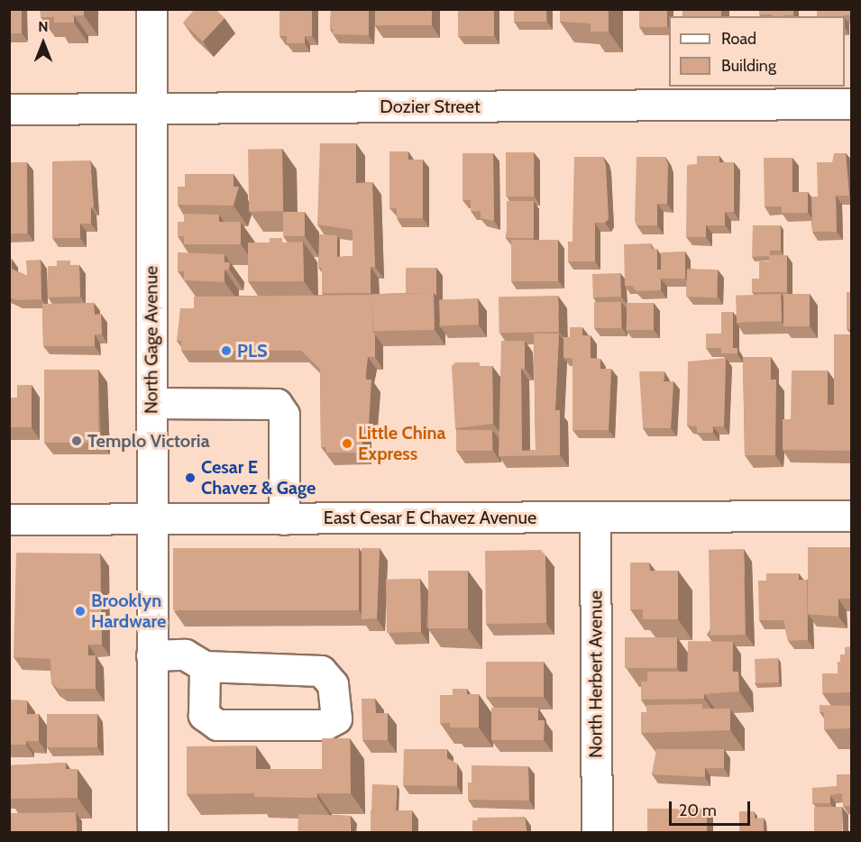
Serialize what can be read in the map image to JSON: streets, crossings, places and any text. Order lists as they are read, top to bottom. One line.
{"streets":{"street":["Dozier Street","North Gage Avenue","East Cesar E Chavez Avenue","North Herbert Avenue"]},"crossings":[["Dozier Street","North Gage Avenue"],["North Gage Avenue","East Cesar E Chavez Avenue"],["East Cesar E Chavez Avenue","North Herbert Avenue"]],"places":["PLS","Templo Victoria","Little China Express","Cesar E Chavez & Gage","Brooklyn Hardware"],"legend":["Road","Building"],"scale_bar":"20 m","north":"top"}
